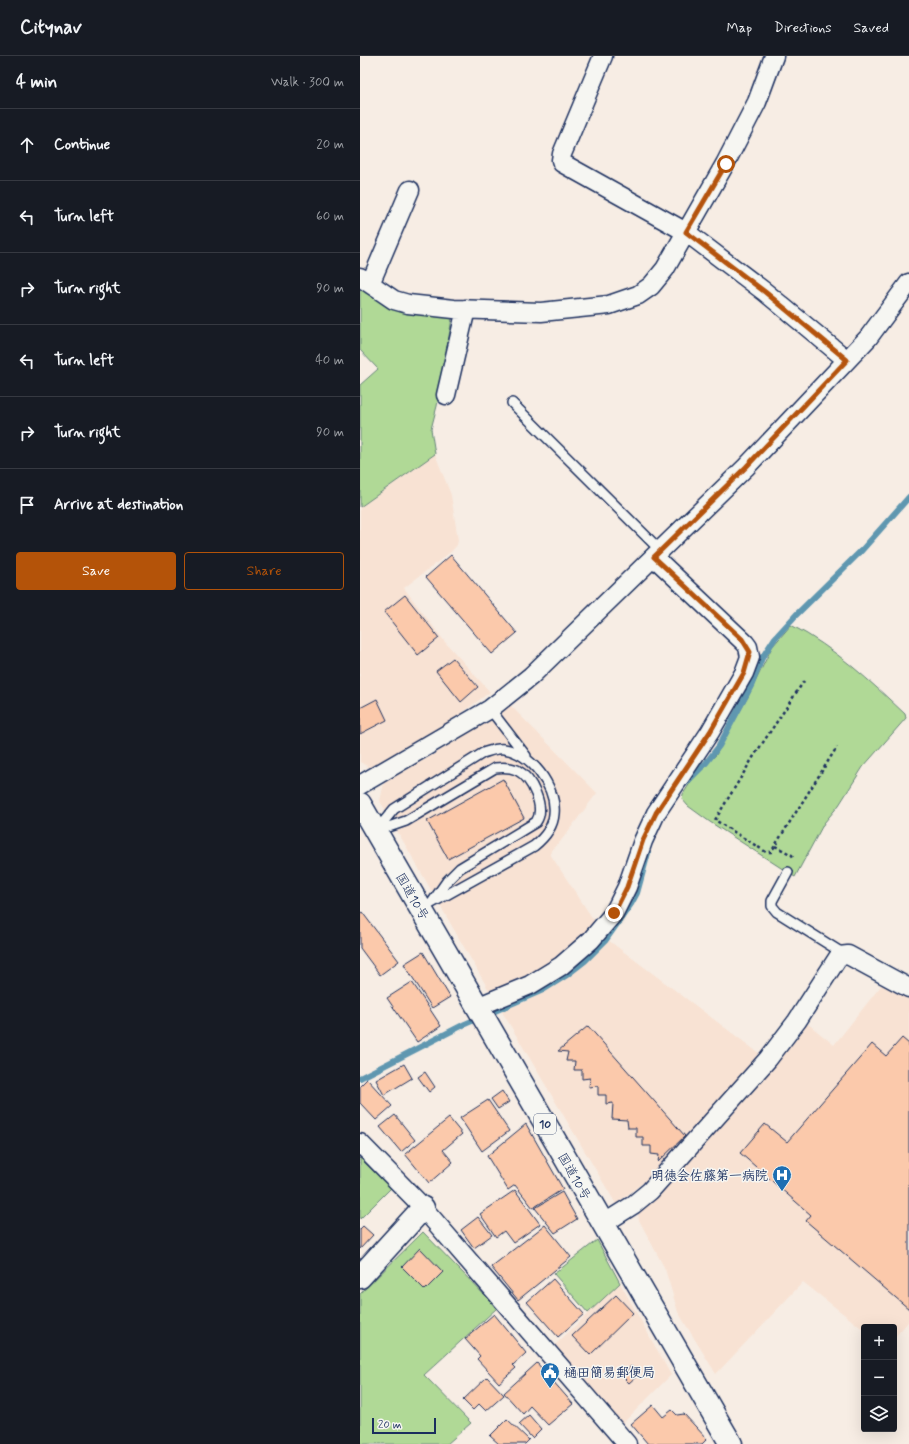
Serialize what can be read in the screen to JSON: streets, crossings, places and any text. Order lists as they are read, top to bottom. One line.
{"streets":{"main road":["国道10号","10"]},"places":{"hospital":["明徳会佐藤第一病院"],"public building":["樋田簡易郵便局"]},"scale_bar":"20 m","page":{"header":"Citynav","nav":["Map","Directions","Saved"],"heading":["4 min","Walk · 300 m"],"list":[["Continue","20 m"],["Turn left","60 m"],["Turn right","90 m"],["Turn left","40 m"],["Turn right","90 m"],"Arrive at destination"],"buttons":["Save","Share"],"map_buttons":["+","−"],"scale":"20 m"}}
